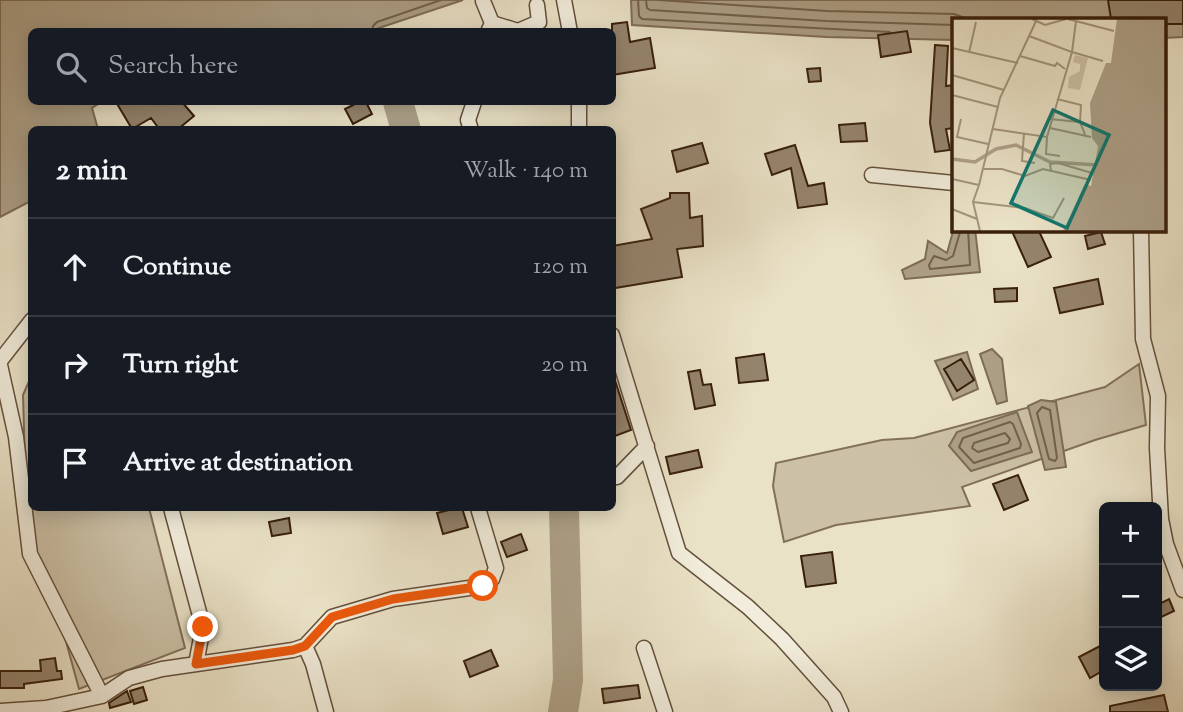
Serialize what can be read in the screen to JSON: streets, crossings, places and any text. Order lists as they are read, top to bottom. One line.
{"page":{"search":"Search here","heading":["2 min","Walk · 140 m"],"list":[["Continue","120 m"],["Turn right","20 m"],"Arrive at destination"],"map_buttons":["+","−"]}}
